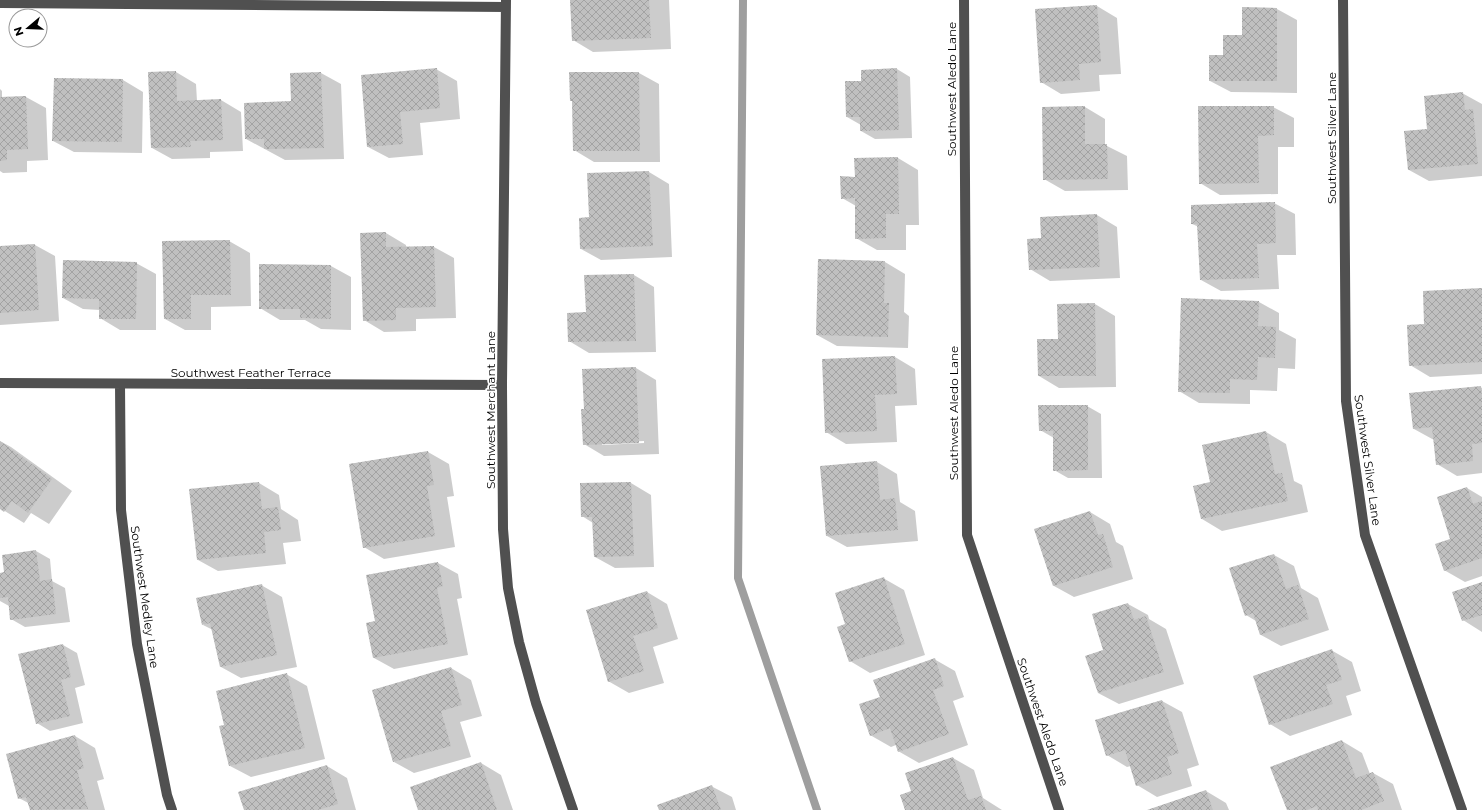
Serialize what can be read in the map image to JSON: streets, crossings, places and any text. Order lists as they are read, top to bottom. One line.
{"streets":{"street":["Southwest Aledo Lane","Southwest Silver Lane","Southwest Feather Terrace","Southwest Merchant Lane","Southwest Medley Lane"]},"crossings":[["Southwest Feather Terrace","Southwest Merchant Lane"],["Southwest Feather Terrace","Southwest Medley Lane"]],"north":"left"}
